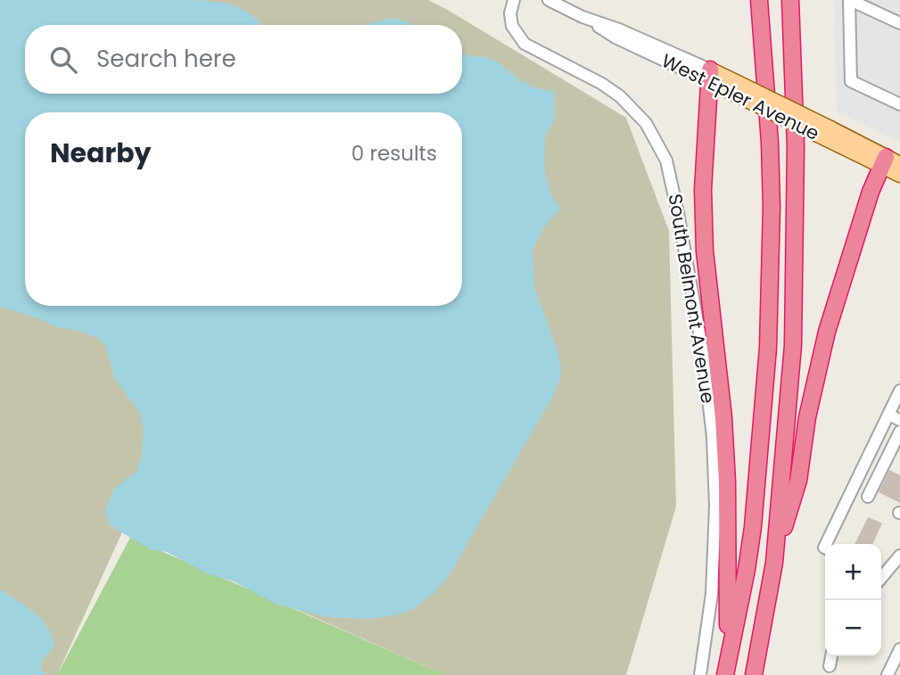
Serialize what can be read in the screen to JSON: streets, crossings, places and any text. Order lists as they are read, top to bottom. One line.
{"streets":{"main road":["West Epler Avenue"],"street":["South Belmont Avenue"]},"page":{"search":"Search here","heading":["Nearby","0 results"],"map_buttons":["+","−"]}}
